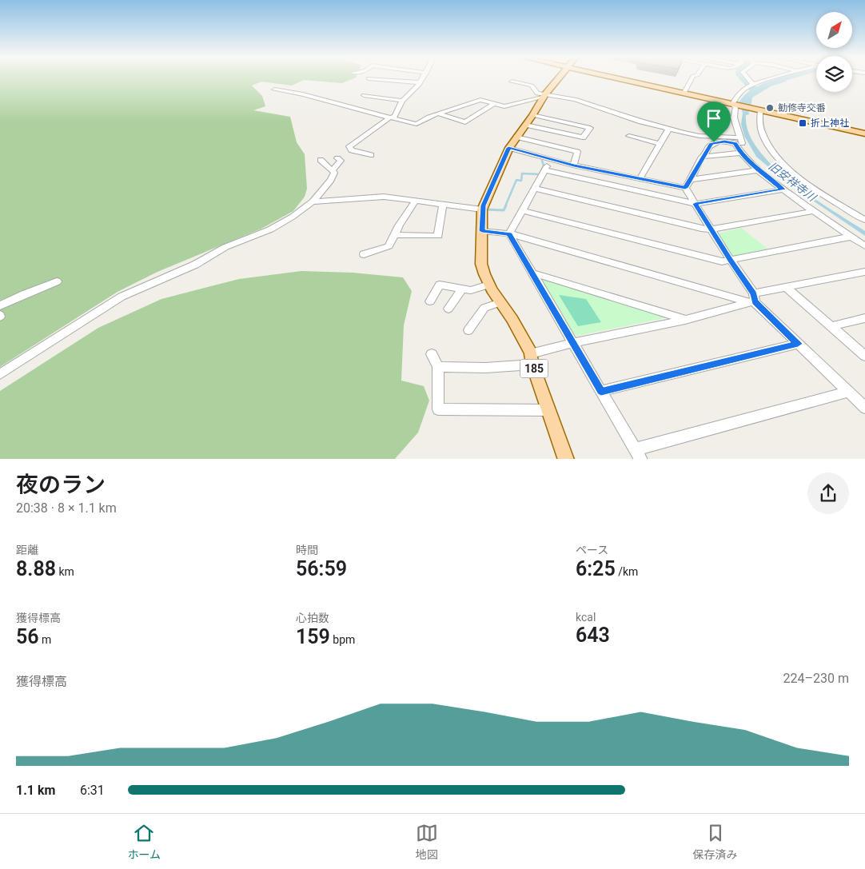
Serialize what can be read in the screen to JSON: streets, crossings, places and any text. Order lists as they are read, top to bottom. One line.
{"streets":{"main road":["185"]},"water":["旧安祥寺川"],"places":{"other":["勧修寺交番"],"transit":["折上神社"]},"north":"top right","page":{"heading":["夜のラン","20:38 · 8 × 1.1 km"],"stats":[["距離","8.88 km"],["時間","56:59"],["ペース","6:25 /km"],["獲得標高","56 m"],["心拍数","159 bpm"],["kcal","643"]],"chart":["獲得標高","224–230 m"],"list":[{"name":"1.1 km","note":"6:31"}],"tabs":["ホーム","地図","保存済み"]}}
